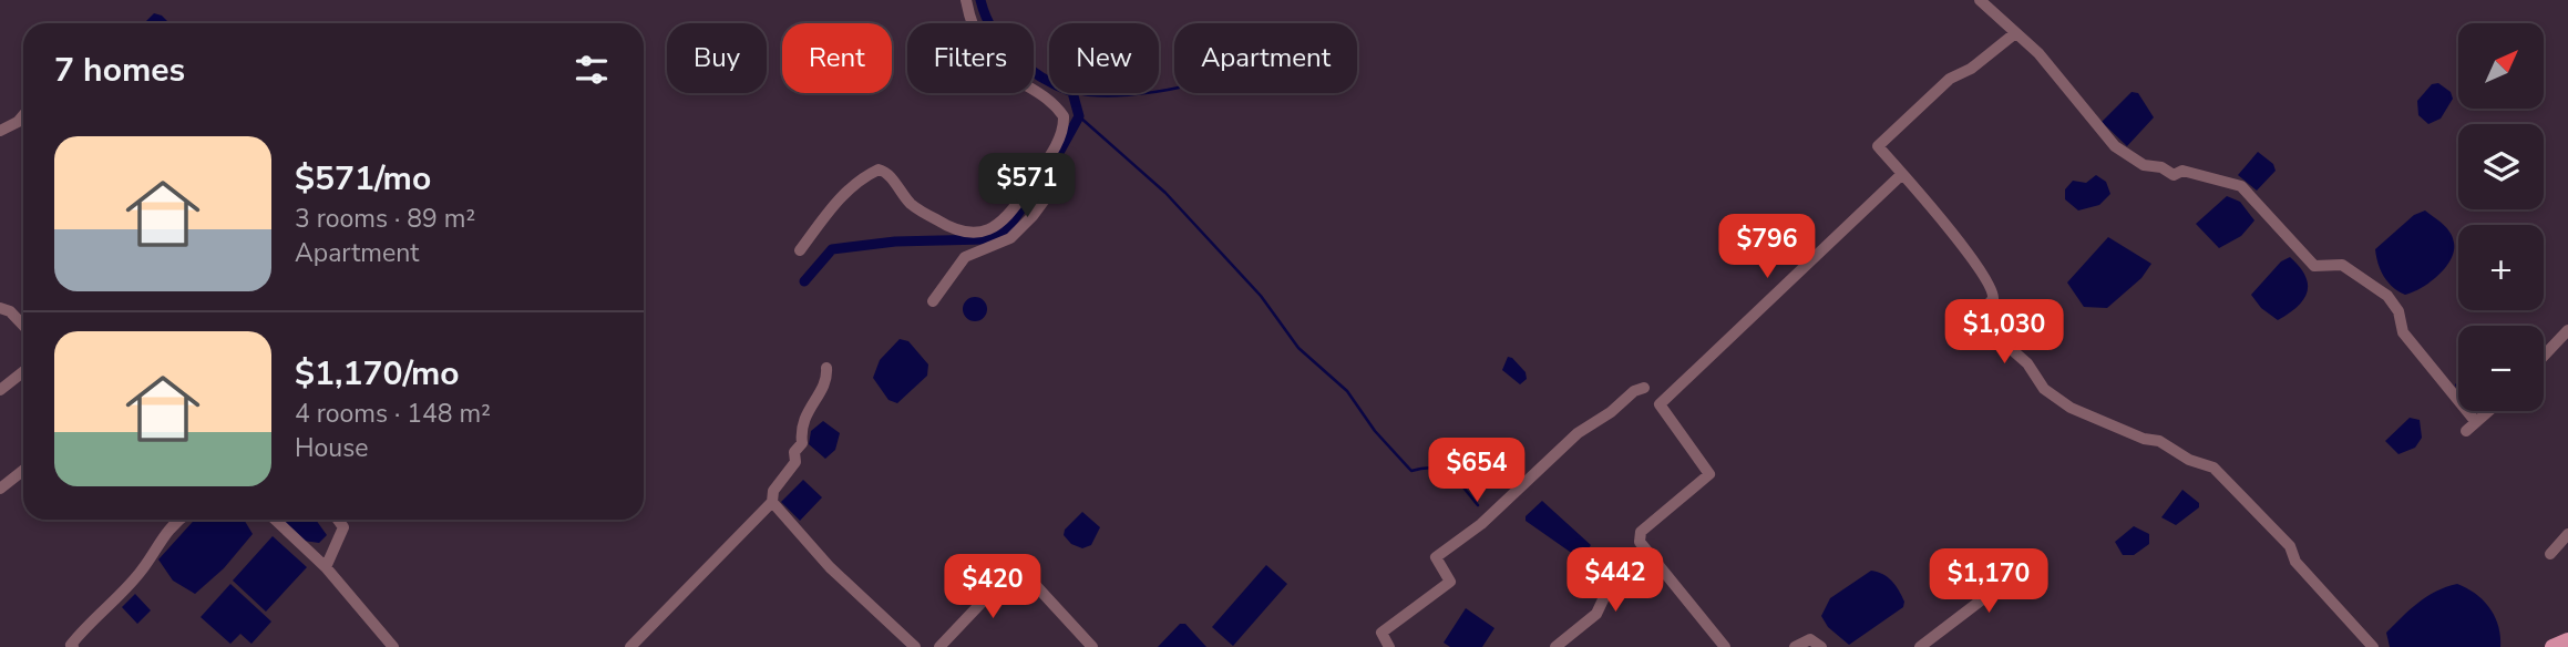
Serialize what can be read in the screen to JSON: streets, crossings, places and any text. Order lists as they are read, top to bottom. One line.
{"north":"top right","page":{"map_buttons":["+","−"],"chip":["Buy","Rent","Filters","New","Apartment"],"heading":"7 homes","list":[{"name":"$571/mo","note":"3 rooms · 89 m² · Apartment"},{"name":"$1,170/mo","note":"4 rooms · 148 m² · House"}],"price":["$571","$796","$1,030","$654","$442","$1,170","$420"]}}
